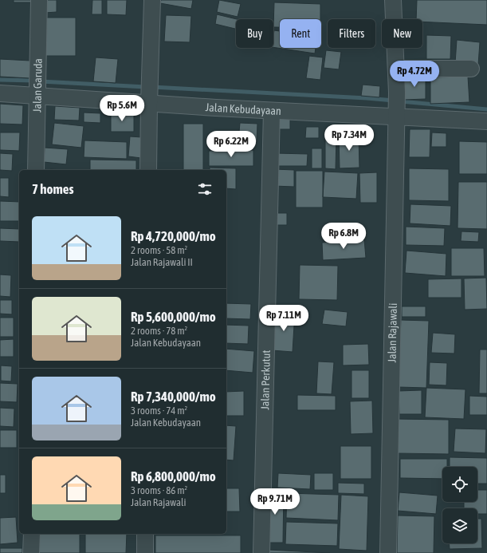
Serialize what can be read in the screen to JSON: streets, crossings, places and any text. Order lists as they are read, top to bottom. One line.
{"streets":{"street":["Jalan Garuda","Jalan Kebudayaan","Jalan Rajawali","Jalan Perkutut"]},"crossings":[["Jalan Garuda","Jalan Kebudayaan"],["Jalan Kebudayaan","Jalan Rajawali"],["Jalan Kebudayaan","Jalan Perkutut"]],"page":{"chip":["Buy","Rent","Filters","New"],"price":["Rp 4.72M","Rp 5.6M","Rp 7.34M","Rp 6.22M","Rp 6.8M","Rp 7.11M","Rp 9.71M"],"heading":"7 homes","list":[{"name":"Rp 4,720,000/mo","note":"2 rooms · 58 m² · Jalan Rajawali II"},{"name":"Rp 5,600,000/mo","note":"2 rooms · 78 m² · Jalan Kebudayaan"},{"name":"Rp 7,340,000/mo","note":"3 rooms · 74 m² · Jalan Kebudayaan"},{"name":"Rp 6,800,000/mo","note":"3 rooms · 86 m² · Jalan Rajawali"}]}}
